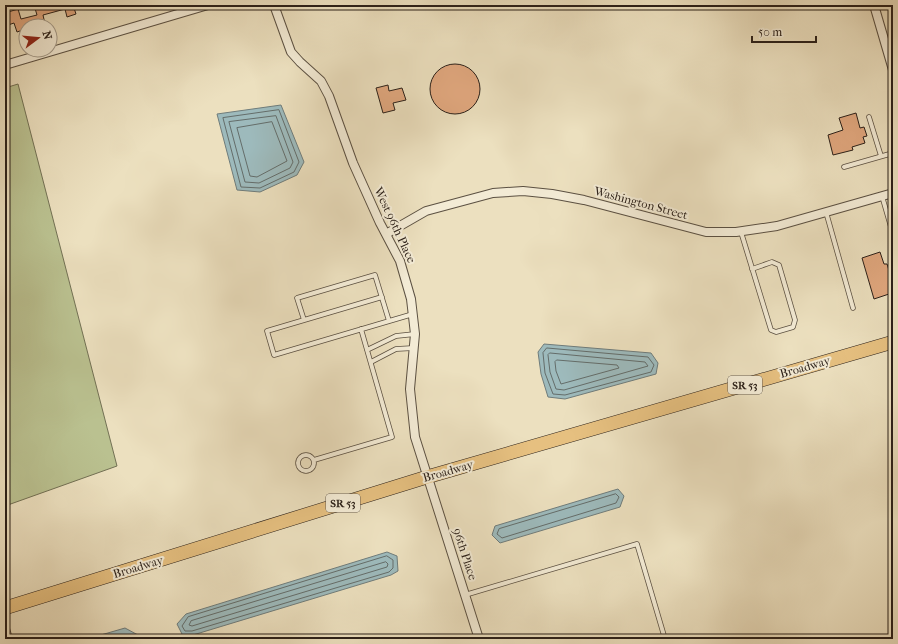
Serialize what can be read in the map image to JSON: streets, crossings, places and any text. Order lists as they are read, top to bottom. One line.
{"streets":{"main road":["Broadway","SR 53"],"street":["Washington Street","West 96th Place","96th Place"]},"crossings":[["Washington Street","West 96th Place"],["West 96th Place","Broadway"],["West 96th Place","96th Place"],["Broadway","96th Place"]],"scale_bar":"50 m","north":"right"}
